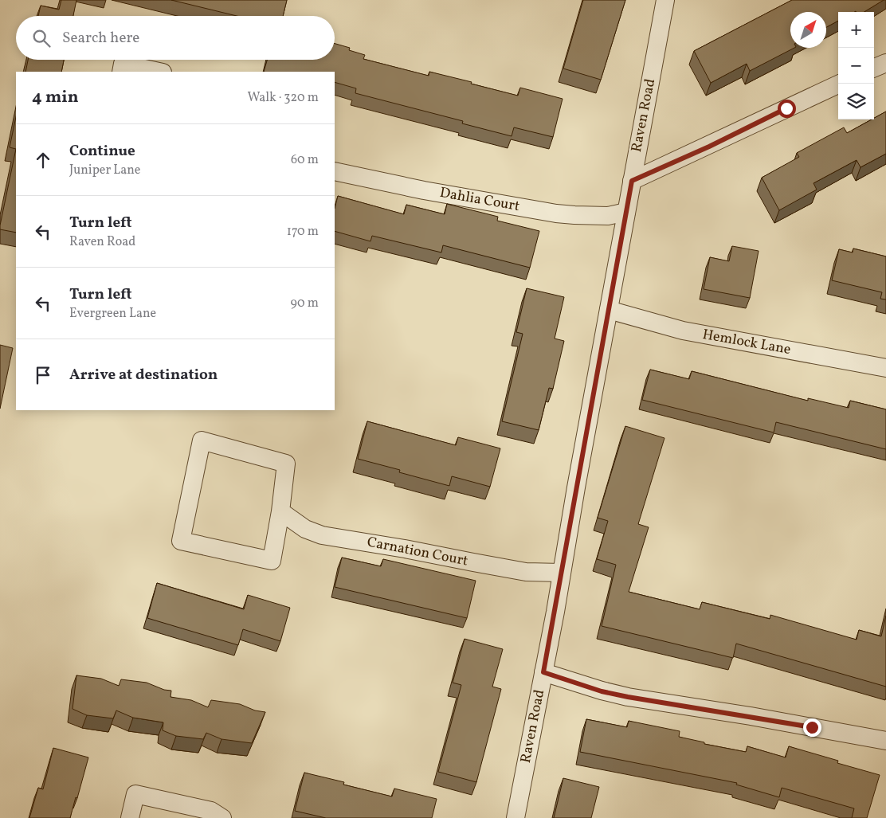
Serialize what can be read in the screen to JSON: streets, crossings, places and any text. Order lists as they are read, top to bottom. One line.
{"streets":{"street":["Raven Road","Dahlia Court","Hemlock Lane","Carnation Court"]},"crossings":[["Raven Road","Dahlia Court"],["Raven Road","Hemlock Lane"],["Raven Road","Carnation Court"]],"north":"top right","page":{"map_buttons":["+","−"],"search":"Search here","heading":["4 min","Walk · 320 m"],"list":[["Continue","Juniper Lane","60 m"],["Turn left","Raven Road","170 m"],["Turn left","Evergreen Lane","90 m"],"Arrive at destination"]}}
